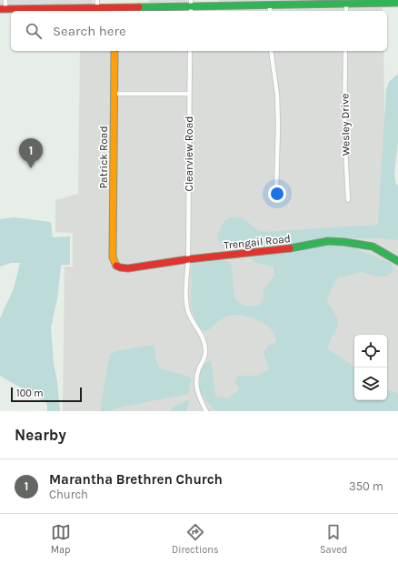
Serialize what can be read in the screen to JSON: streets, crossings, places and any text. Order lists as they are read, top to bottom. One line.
{"streets":{"street":["Wesley Drive","Clearview Road","Patrick Road","Trengail Road"]},"crossings":[["Clearview Road","Trengail Road"],["Patrick Road","Trengail Road"]],"scale_bar":"100 m","page":{"search":"Search here","pins":"1","scale":"100 m","heading":"Nearby","list":[{"mark":"1","name":"Marantha Brethren Church","note":"Church","value":"350 m"}],"nav":["Map","Directions","Saved"]}}
